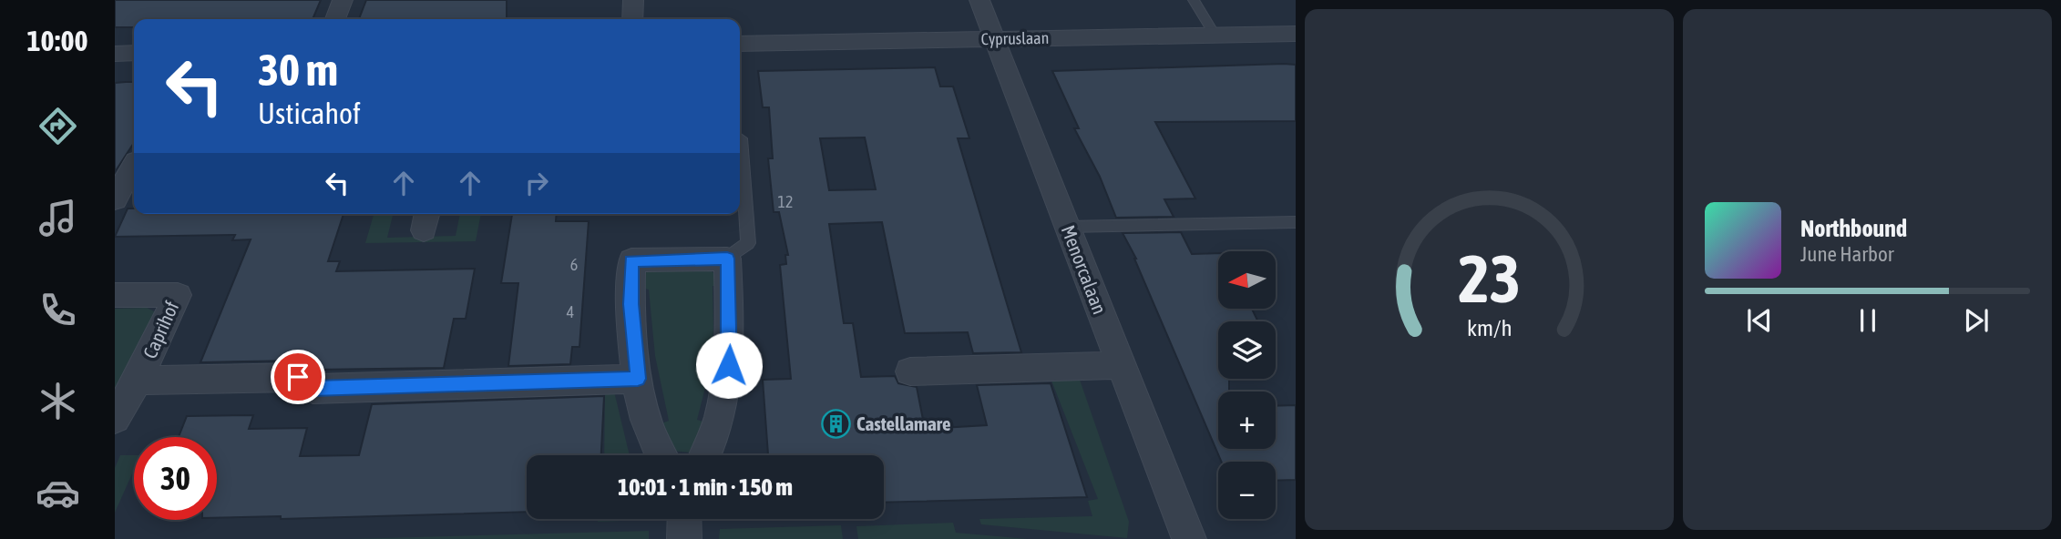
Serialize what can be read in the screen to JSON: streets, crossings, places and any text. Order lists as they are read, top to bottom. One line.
{"streets":{"street":["Cypruslaan","Menorcalaan","Caprihof"]},"crossings":[["Cypruslaan","Menorcalaan"]],"places":{"building":["Castellamare"]},"house_numbers":["12","6","4"],"north":"left","page":{"tabs":"10:00","turn":["30 m","Usticahof"],"song":["Northbound","June Harbor"],"map_buttons":["+","−"],"limit":"30","trip":"10:01 · 1 min · 150 m","gauge":["23","km/h"]}}
